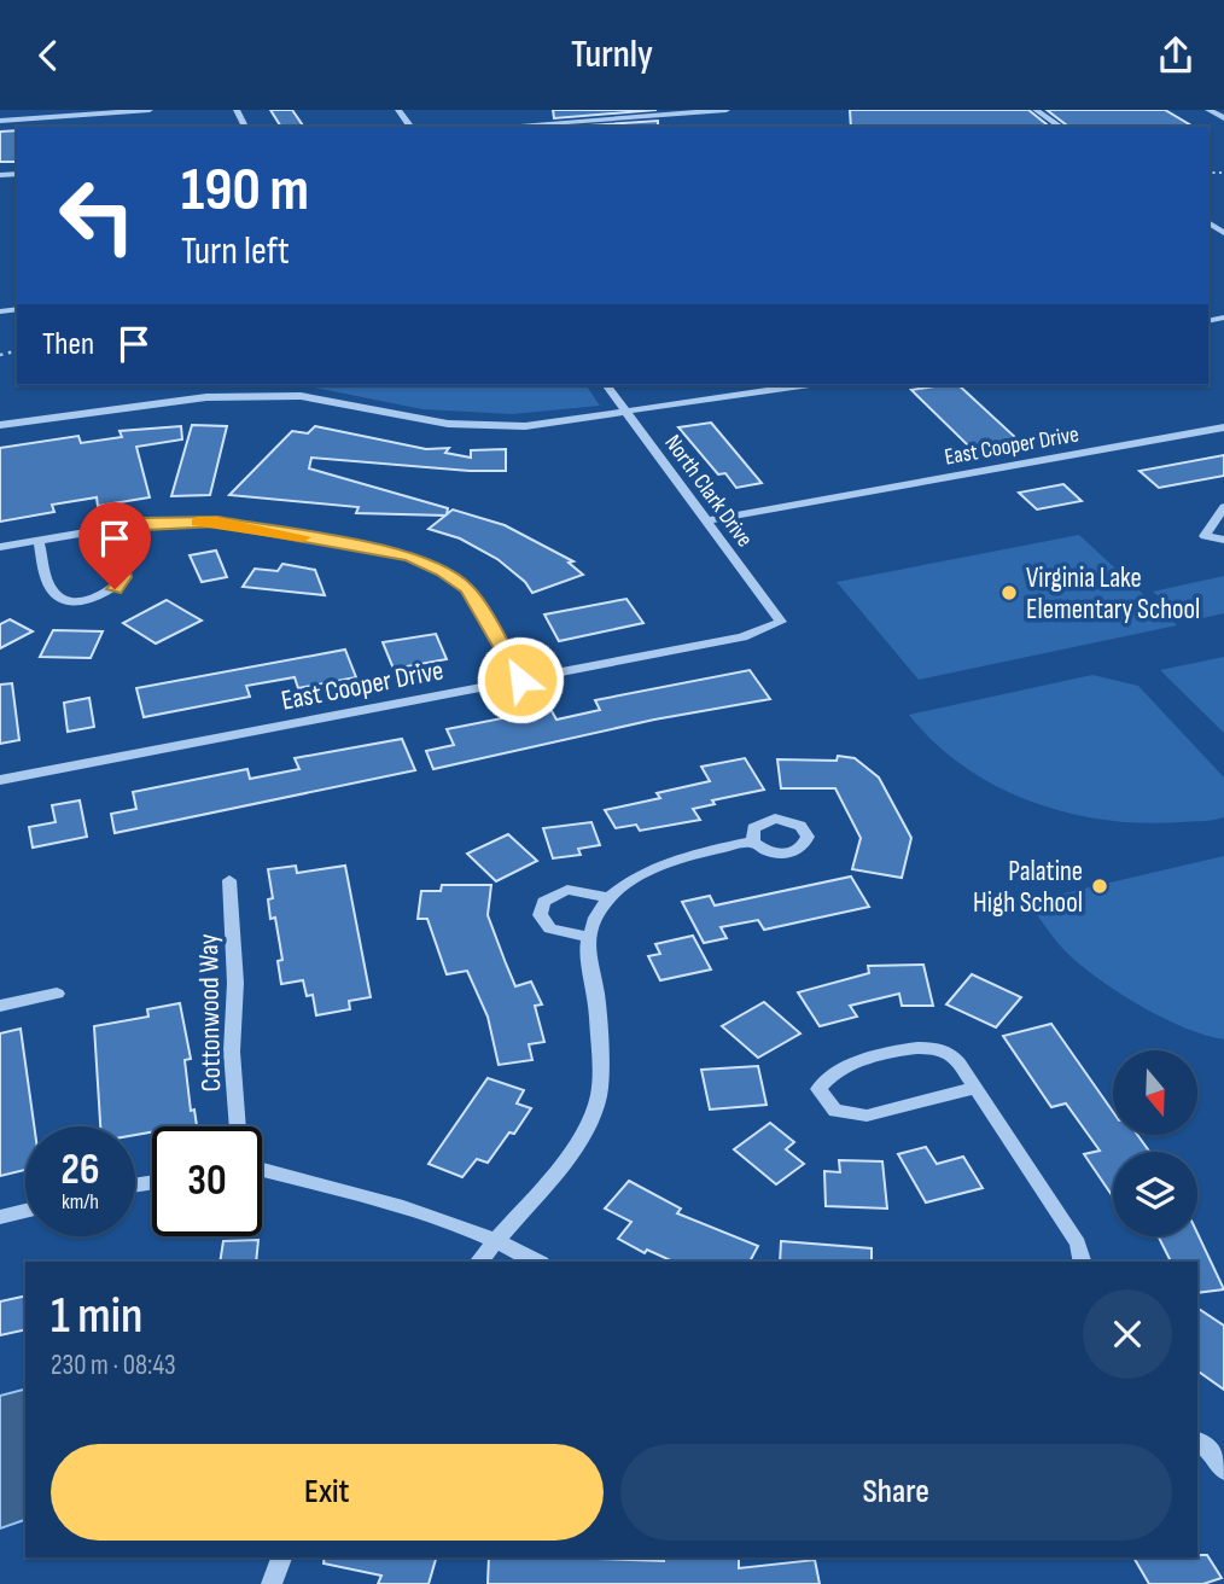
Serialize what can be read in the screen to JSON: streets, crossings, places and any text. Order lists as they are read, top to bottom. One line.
{"streets":{"street":["East Cooper Drive","North Clark Drive","Cottonwood Way"]},"crossings":[["East Cooper Drive","North Clark Drive"]],"places":["Virginia Lake Elementary School","Palatine High School"],"north":"bottom","page":{"header":"Turnly","turn":["190 m","Turn left"],"then":"Then","speed":"26 km/h","limit":"30","heading":["1 min","230 m · 08:43"],"buttons":["Exit","Share"]}}
